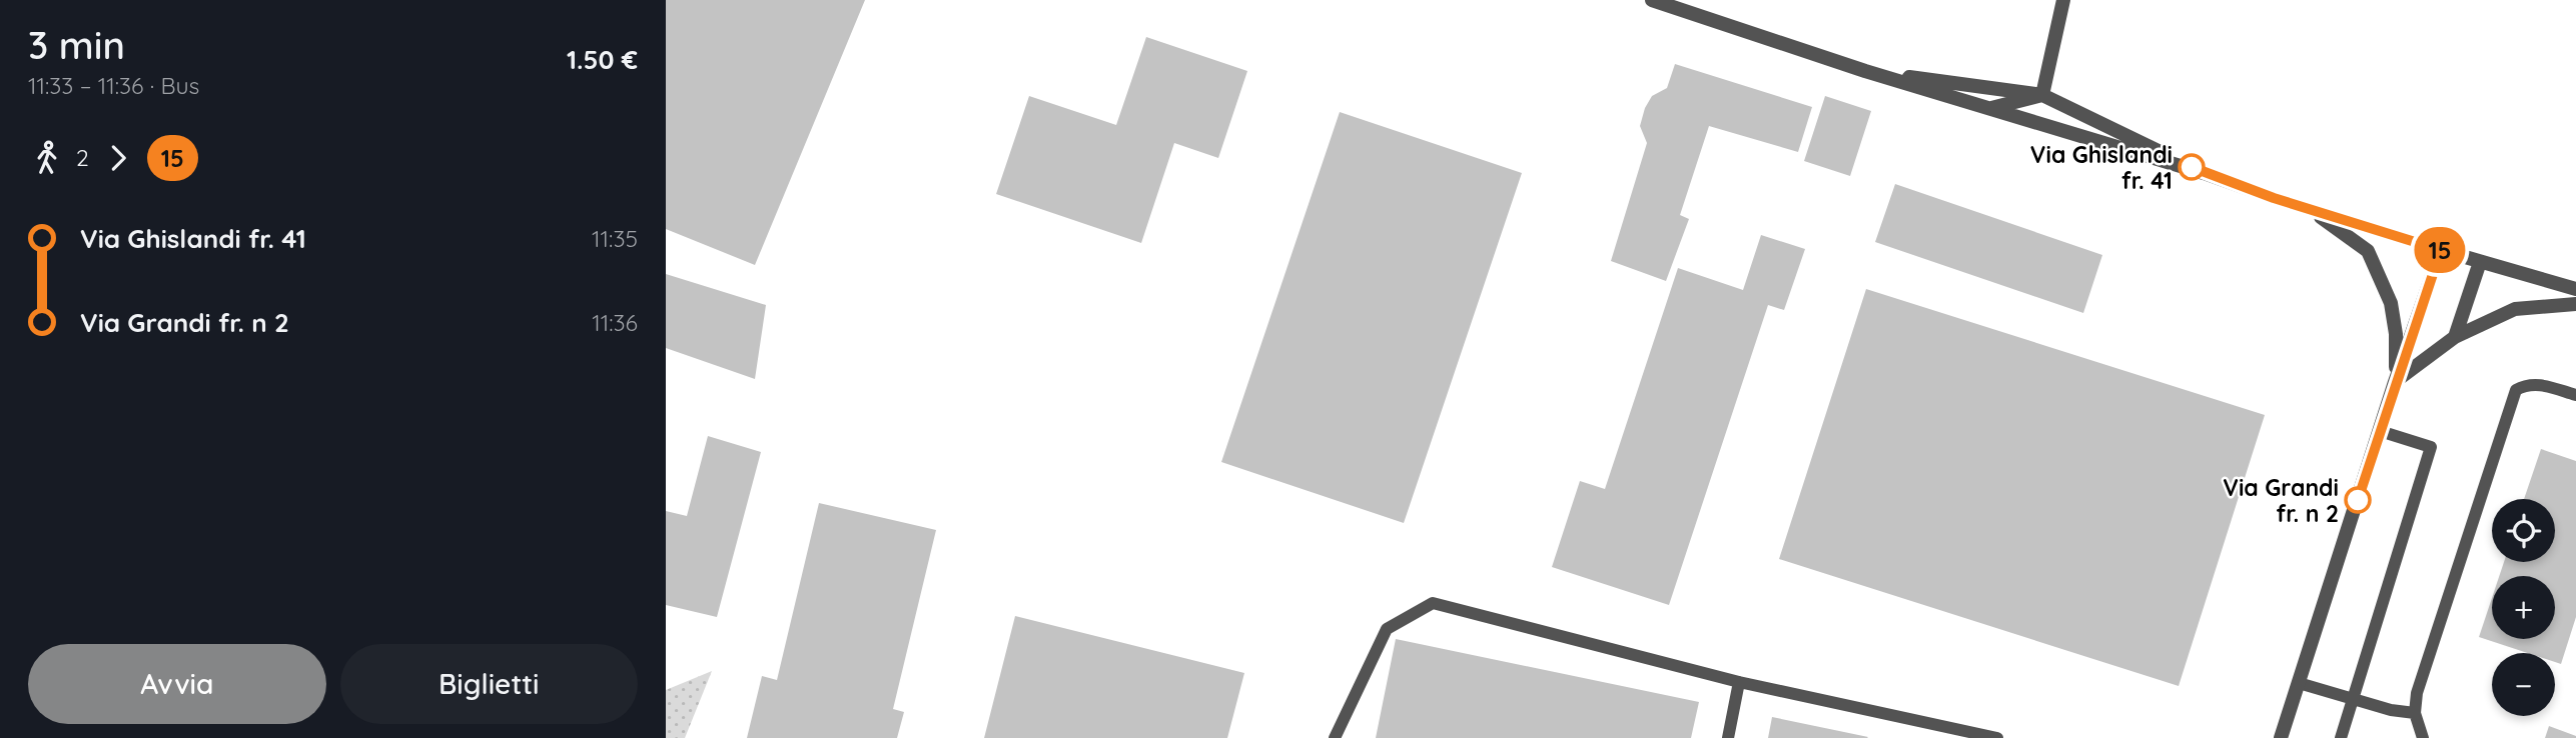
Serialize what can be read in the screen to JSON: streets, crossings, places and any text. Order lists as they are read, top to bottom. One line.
{"places":["Via Ghislandi fr. 41","Via Grandi fr. n 2"],"lines":["bus line 15"],"page":{"heading":["3 min","11:33 – 11:36 · Bus","1.50 €"],"on_map":"15","legs":["2","15"],"list":[{"name":"Via Ghislandi fr. 41","value":"11:35"},{"name":"Via Grandi fr. n 2","value":"11:36"}],"map_buttons":["+","−"],"buttons":["Avvia","Biglietti"]}}
